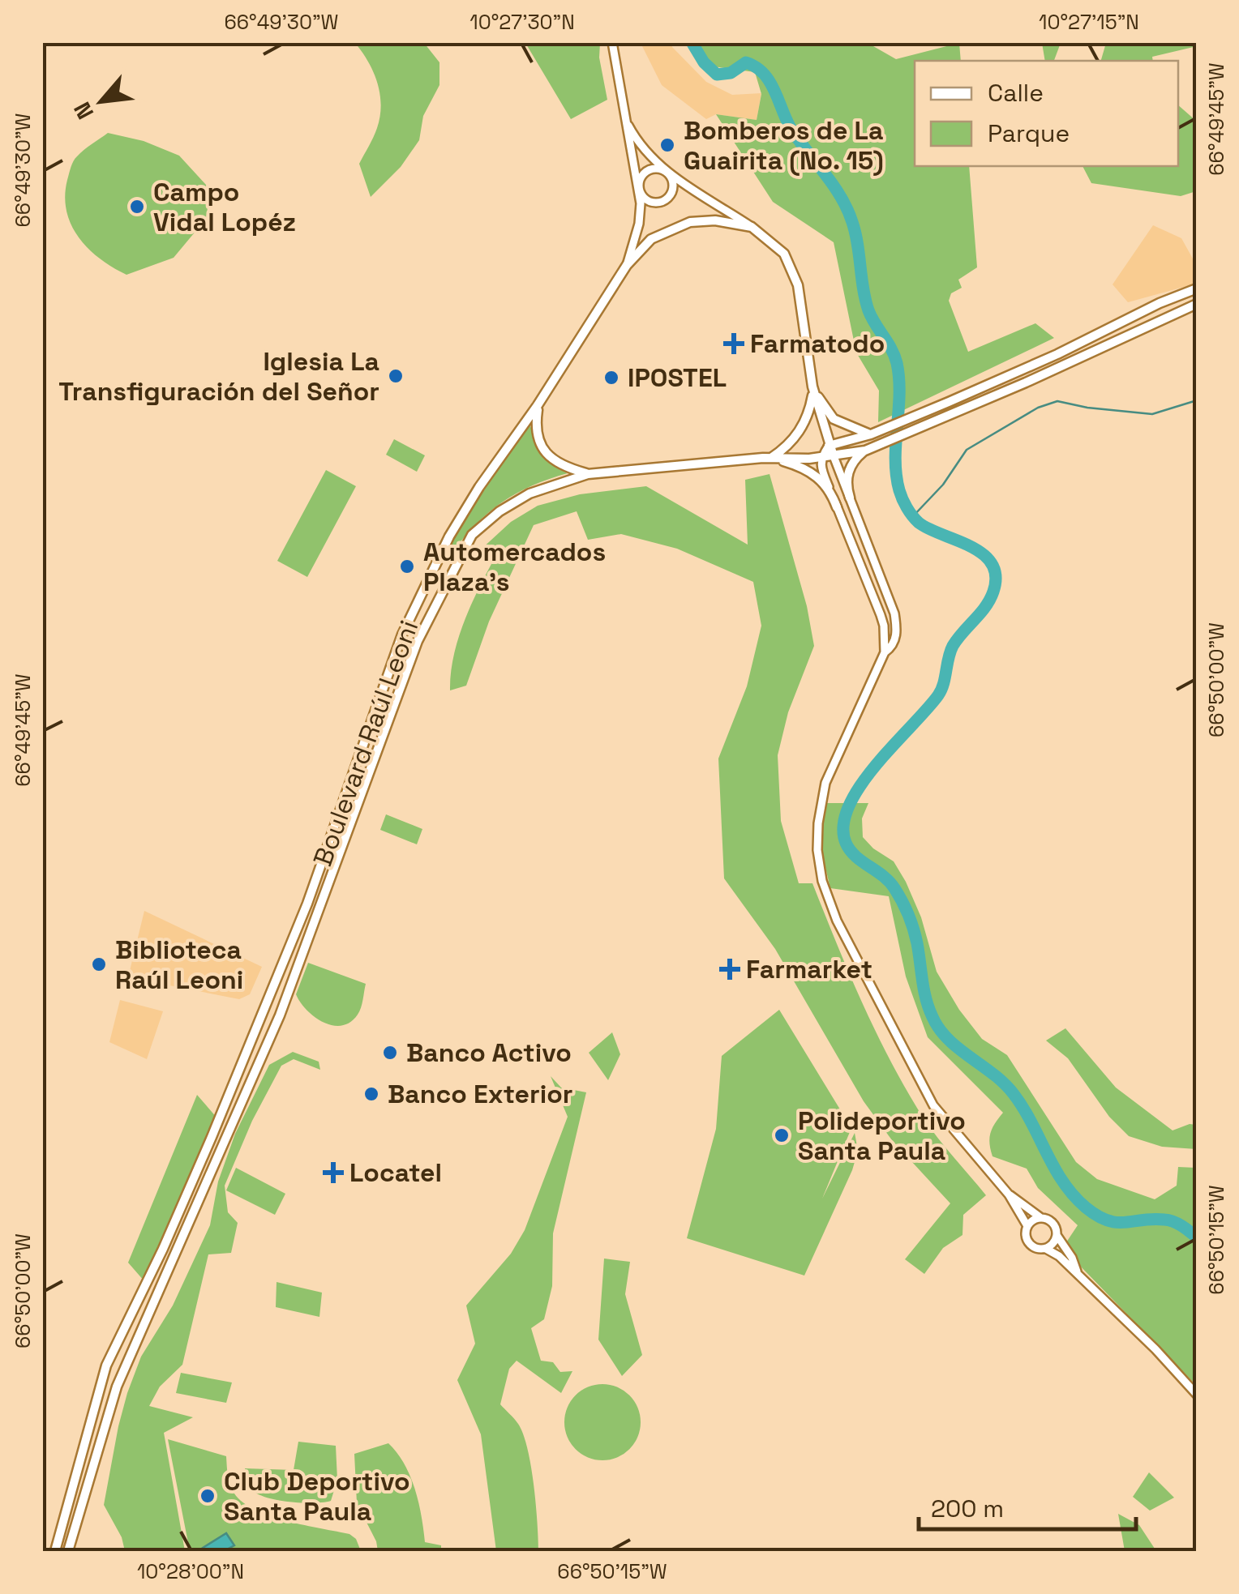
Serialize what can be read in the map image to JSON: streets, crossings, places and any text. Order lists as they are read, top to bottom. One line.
{"streets":{"main road":["Boulevard Raúl Leoni"]},"places":{"other":["Bomberos de La Guairita (No. 15)","Campo Vidal Lopéz","Iglesia La Transfiguración del Señor","IPOSTEL","Automercados Plaza's","Biblioteca Raúl Leoni","Banco Activo","Banco Exterior","Polideportivo Santa Paula","Club Deportivo Santa Paula"],"health":["Farmatodo","Farmarket","Locatel"]},"legend":["Calle","Parque"],"scale_bar":"200 m","north":"bottom left","coordinates":["66°49'30\"W","10°27'30\"N","10°27'15\"N","66°49'45\"W","66°50'00\"W","66°50'15\"W","10°28'00\"N"]}
